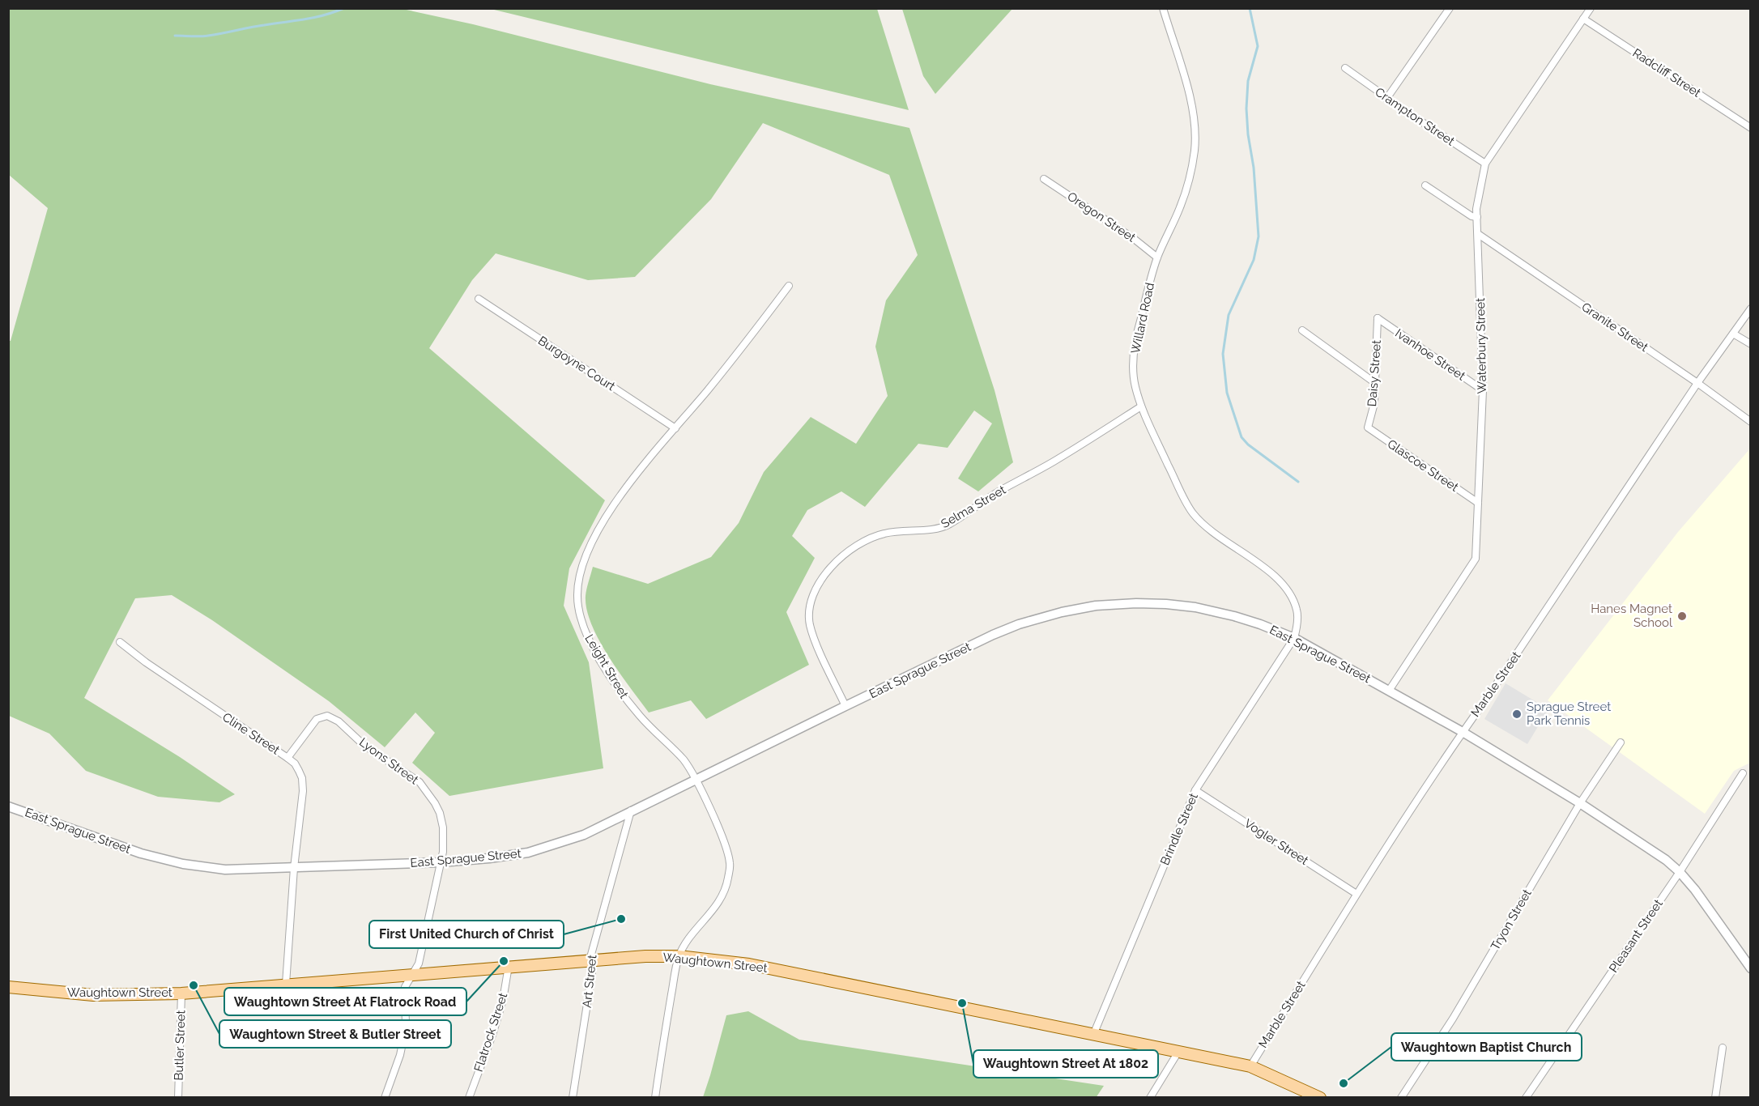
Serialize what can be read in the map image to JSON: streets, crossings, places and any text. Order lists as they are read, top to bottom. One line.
{"streets":{"main road":["Waughtown Street"],"street":["Radcliff Street","Crampton Street","Oregon Street","Willard Road","Granite Street","Waterbury Street","Ivanhoe Street","Burgoyne Court","Daisy Street","Glascoe Street","Selma Street","East Sprague Street","Leight Street","Marble Street","Cline Street","Lyons Street","Brindle Street","Vogler Street","Tryon Street","Pleasant Street","Art Street","Flatrock Street","Butler Street"]},"crossings":[["Radcliff Street","Waterbury Street"],["Crampton Street","Waterbury Street"],["Oregon Street","Willard Road"],["Willard Road","Selma Street"],["Willard Road","East Sprague Street"],["Willard Road","Brindle Street"],["Granite Street","Waterbury Street"],["Granite Street","Marble Street"],["Waterbury Street","Ivanhoe Street"],["Waterbury Street","Glascoe Street"],["Waterbury Street","East Sprague Street"],["Ivanhoe Street","Daisy Street"],["Burgoyne Court","Leight Street"],["Daisy Street","Glascoe Street"],["Selma Street","East Sprague Street"],["East Sprague Street","Leight Street"],["East Sprague Street","Marble Street"],["East Sprague Street","Cline Street"],["East Sprague Street","Lyons Street"],["East Sprague Street","Brindle Street"],["East Sprague Street","Tryon Street"],["East Sprague Street","Pleasant Street"],["East Sprague Street","Art Street"],["Leight Street","Waughtown Street"],["Marble Street","Vogler Street"],["Marble Street","Waughtown Street"],["Cline Street","Lyons Street"],["Cline Street","Waughtown Street"],["Lyons Street","Waughtown Street"],["Brindle Street","Vogler Street"],["Brindle Street","Waughtown Street"],["Waughtown Street","Art Street"],["Waughtown Street","Flatrock Street"],["Waughtown Street","Butler Street"]],"places":["Hanes Magnet School","Sprague Street Park Tennis","First United Church of Christ","Waughtown Street At Flatrock Road","Waughtown Street & Butler Street","Waughtown Street At 1802","Waughtown Baptist Church"]}
